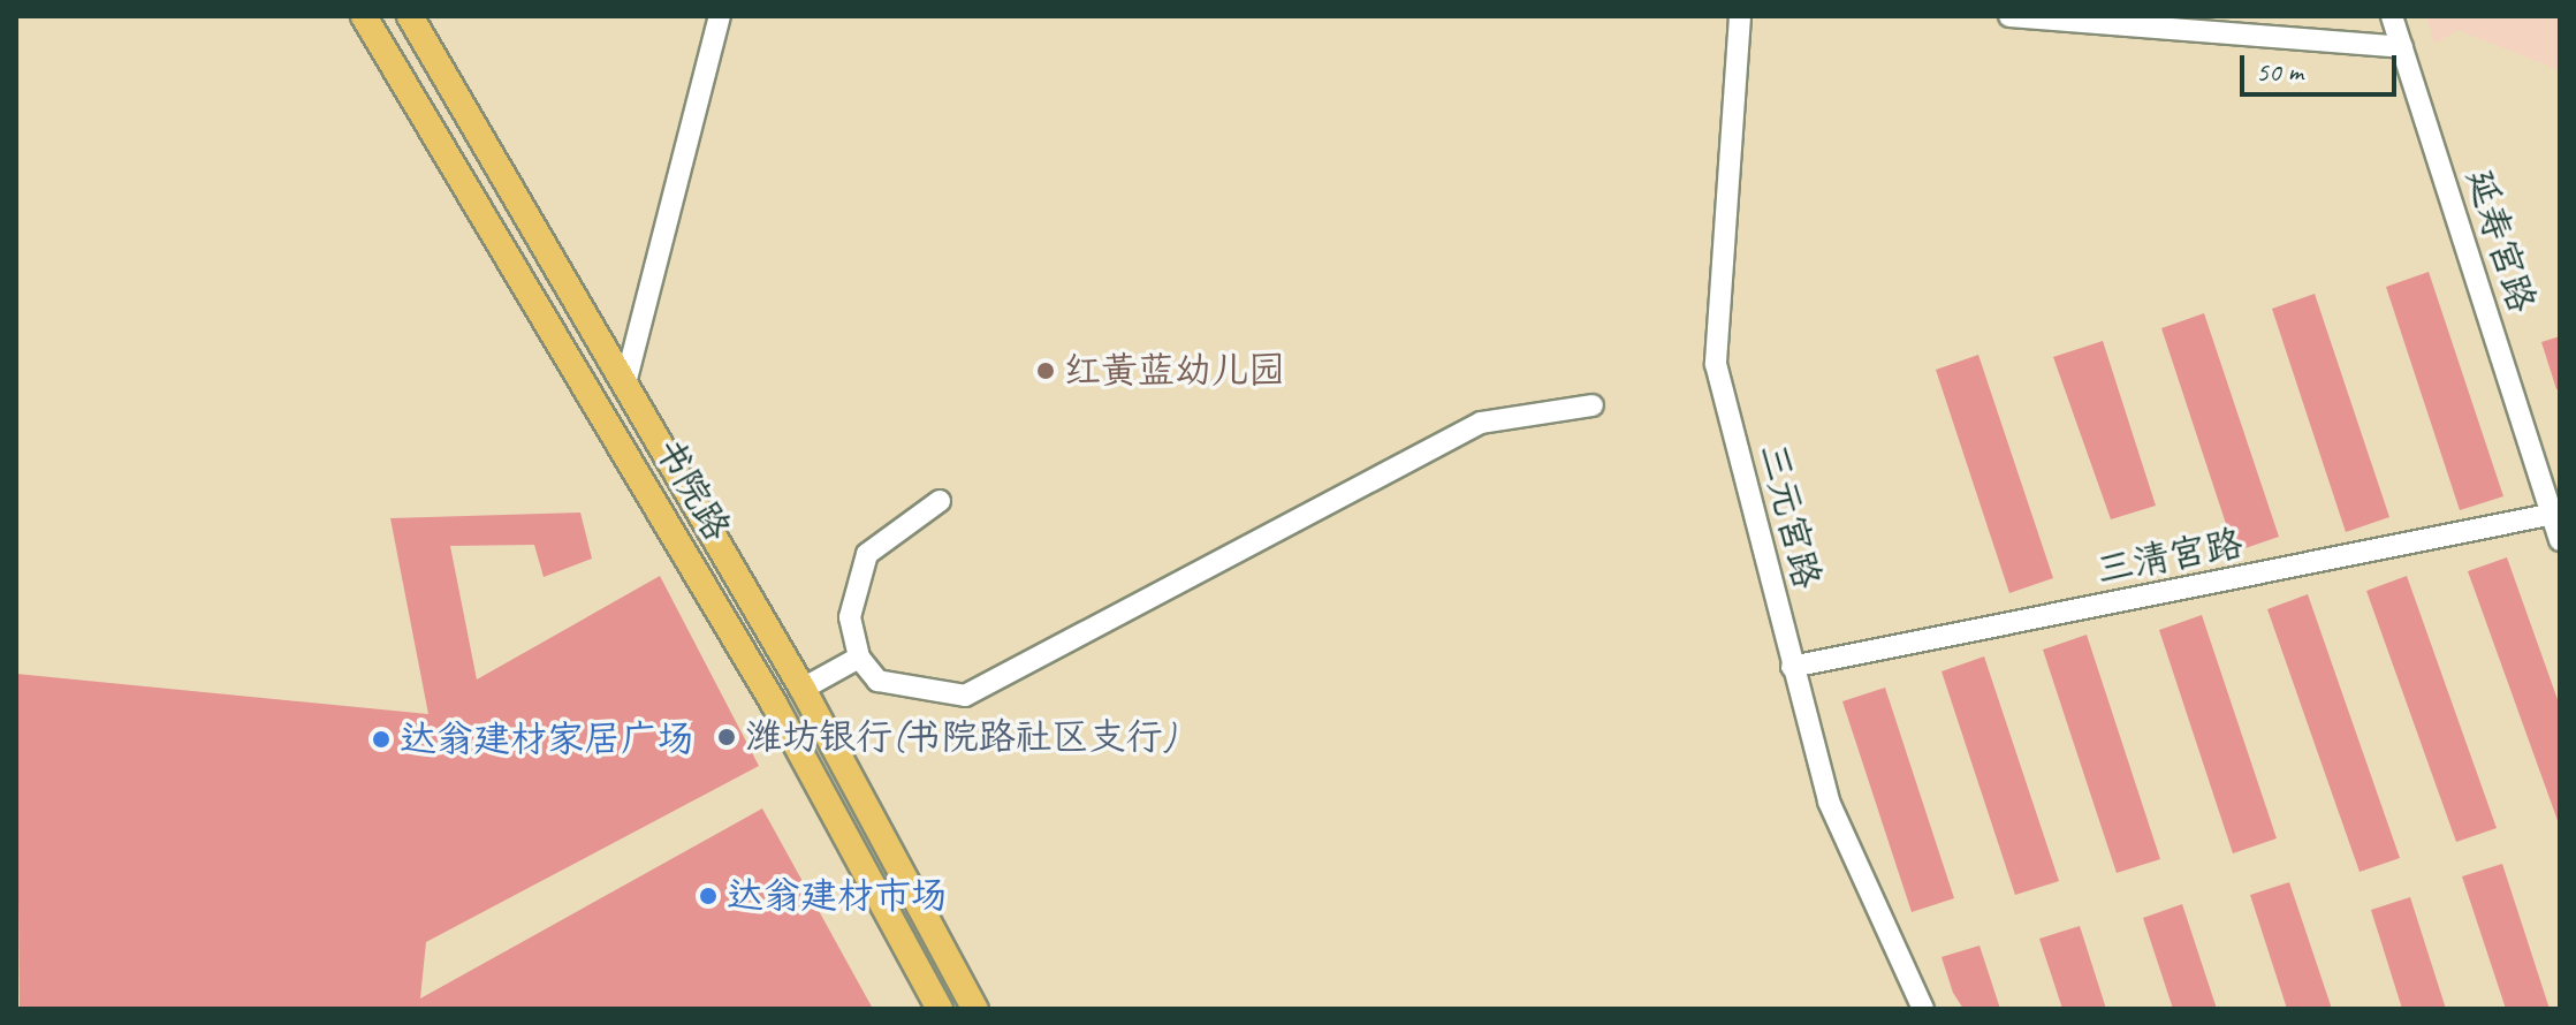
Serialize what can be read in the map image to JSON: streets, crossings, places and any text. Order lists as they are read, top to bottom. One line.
{"streets":{"main road":["书院路"],"street":["延寿宫路","三元宫路","三清宫路"]},"crossings":[["延寿宫路","三清宫路"],["三元宫路","三清宫路"]],"places":["红黄蓝幼儿园","潍坊银行(书院路社区支行)","达翁建材家居广场","达翁建材市场"],"scale_bar":"50 m"}
